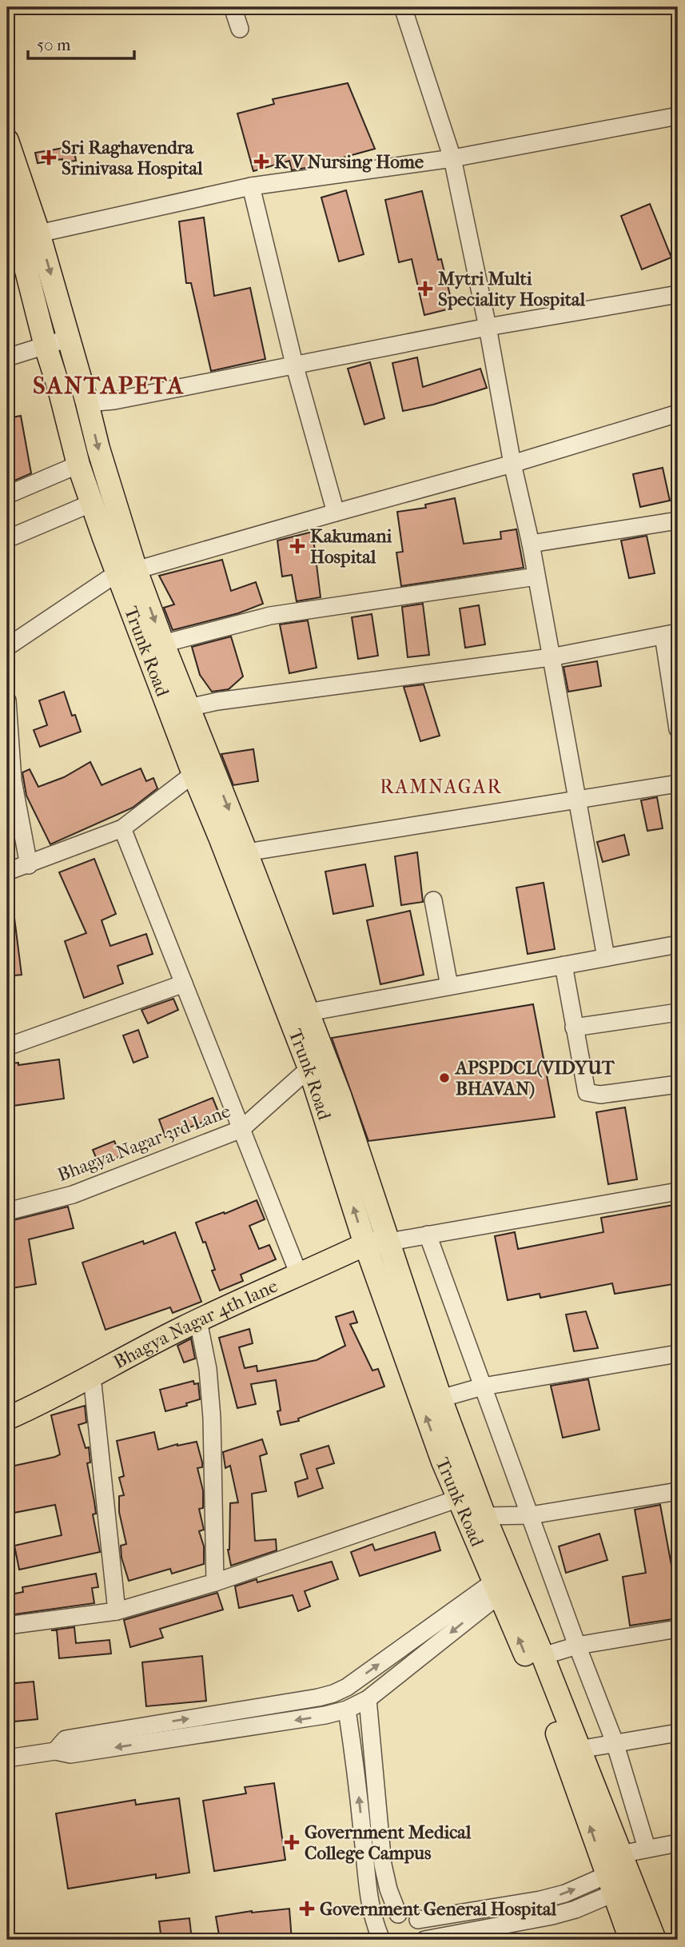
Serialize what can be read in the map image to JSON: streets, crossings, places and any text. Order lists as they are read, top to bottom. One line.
{"streets":{"main road":["Trunk Road","Bhagya Nagar 4th lane"],"street":["Bhagya Nagar 3rd Lane"]},"crossings":[["Trunk Road","Bhagya Nagar 3rd Lane"],["Trunk Road","Bhagya Nagar 4th lane"]],"districts":["SANTAPETA","RAMNAGAR"],"places":{"health":["Sri Raghavendra Srinivasa Hospital","K V Nursing Home","Mytri Multi Speciality Hospital","Kakumani Hospital","Government Medical College Campus","Government General Hospital"],"other":["APSPDCL(VIDYUT BHAVAN)"]},"scale_bar":"50 m"}
